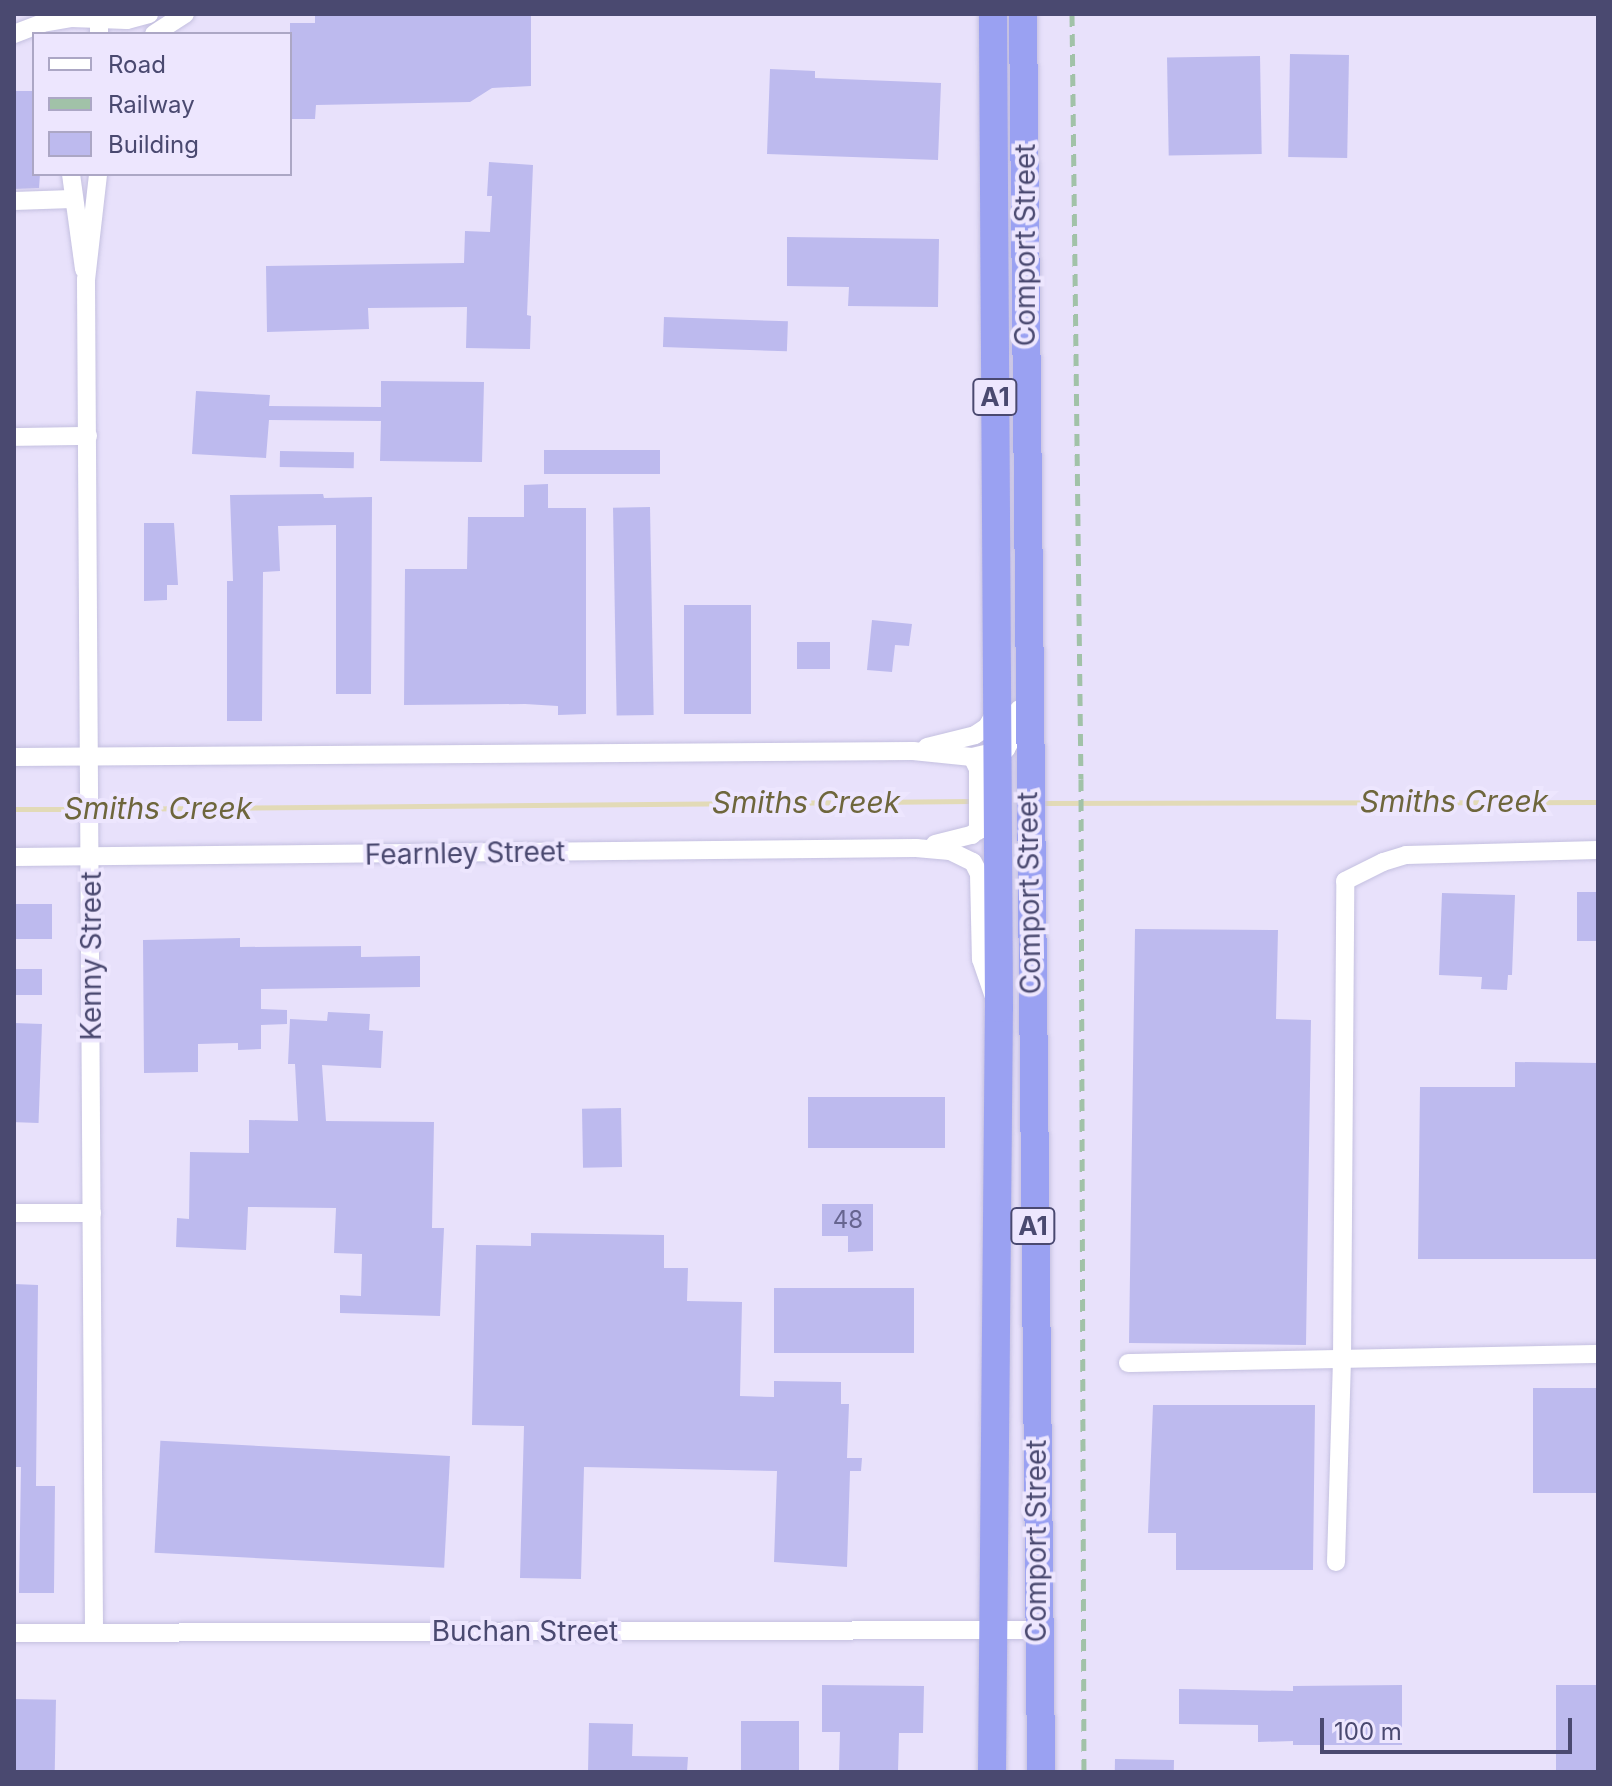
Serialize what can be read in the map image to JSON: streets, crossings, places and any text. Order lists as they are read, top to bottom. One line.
{"streets":{"highway":["Comport Street","A1"],"street":["Fearnley Street","Kenny Street","Buchan Street"]},"crossings":[["Comport Street","Fearnley Street"],["Comport Street","Buchan Street"],["Fearnley Street","Kenny Street"],["Kenny Street","Buchan Street"]],"water":["Smiths Creek"],"house_numbers":["48"],"legend":["Road","Railway","Building"],"scale_bar":"100 m"}
